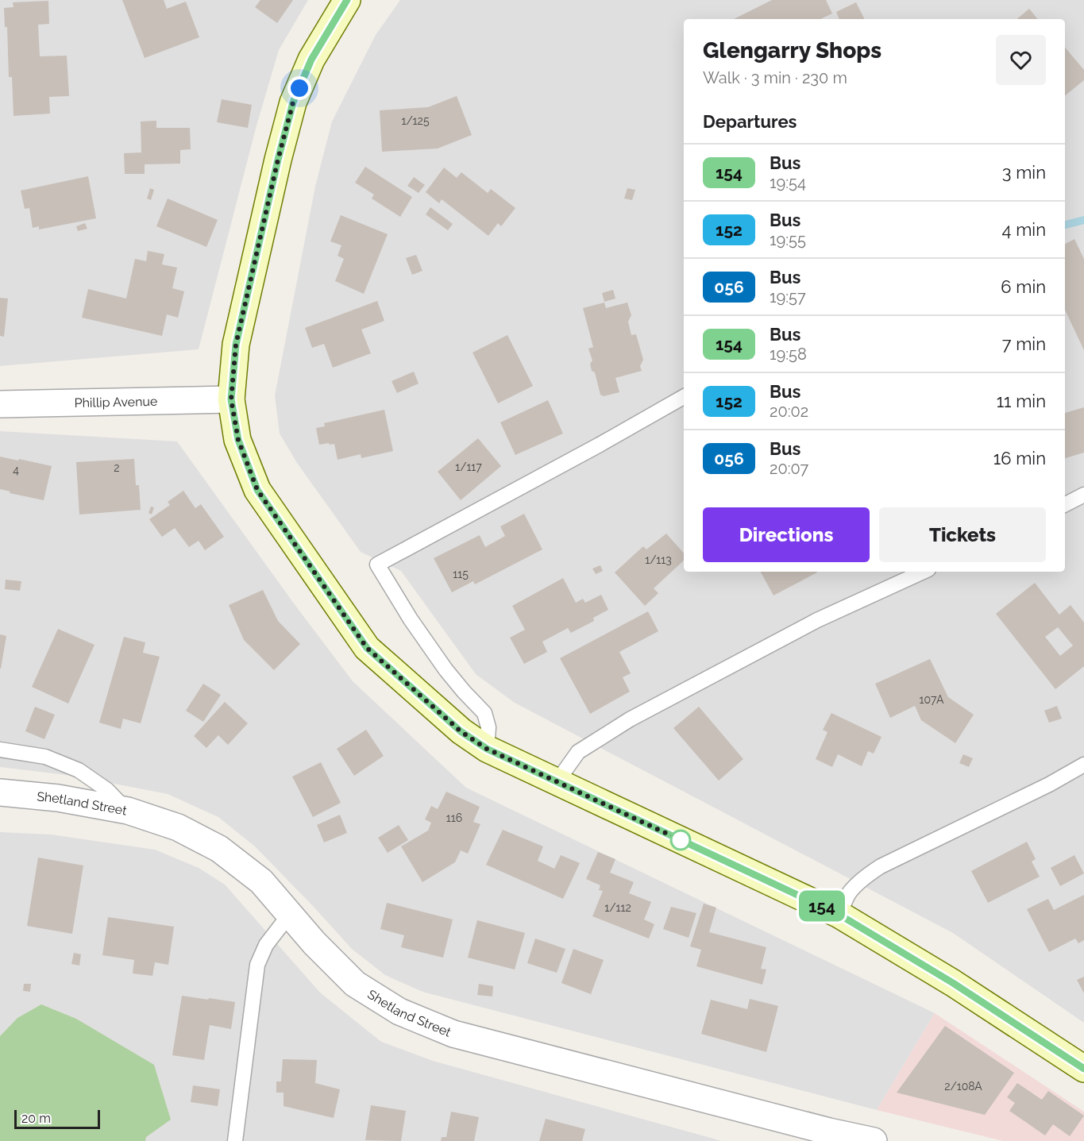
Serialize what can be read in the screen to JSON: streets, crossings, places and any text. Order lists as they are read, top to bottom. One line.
{"streets":{"street":["Phillip Avenue","Shetland Street"]},"lines":["bus line 154"],"house_numbers":["1/125","1/117","2","4","1/113","115","107A","116","1/112","2/108A"],"scale_bar":"20 m","page":{"on_map":"154","heading":[["Glengarry Shops","Walk · 3 min · 230 m"],"Departures"],"list":[{"mark":"154","name":"Bus","note":"19:54","value":"3 min"},{"mark":"152","name":"Bus","note":"19:55","value":"4 min"},{"mark":"056","name":"Bus","note":"19:57","value":"6 min"},{"mark":"154","name":"Bus","note":"19:58","value":"7 min"},{"mark":"152","name":"Bus","note":"20:02","value":"11 min"},{"mark":"056","name":"Bus","note":"20:07","value":"16 min"}],"buttons":["Directions","Tickets"],"scale":"20 m"}}
